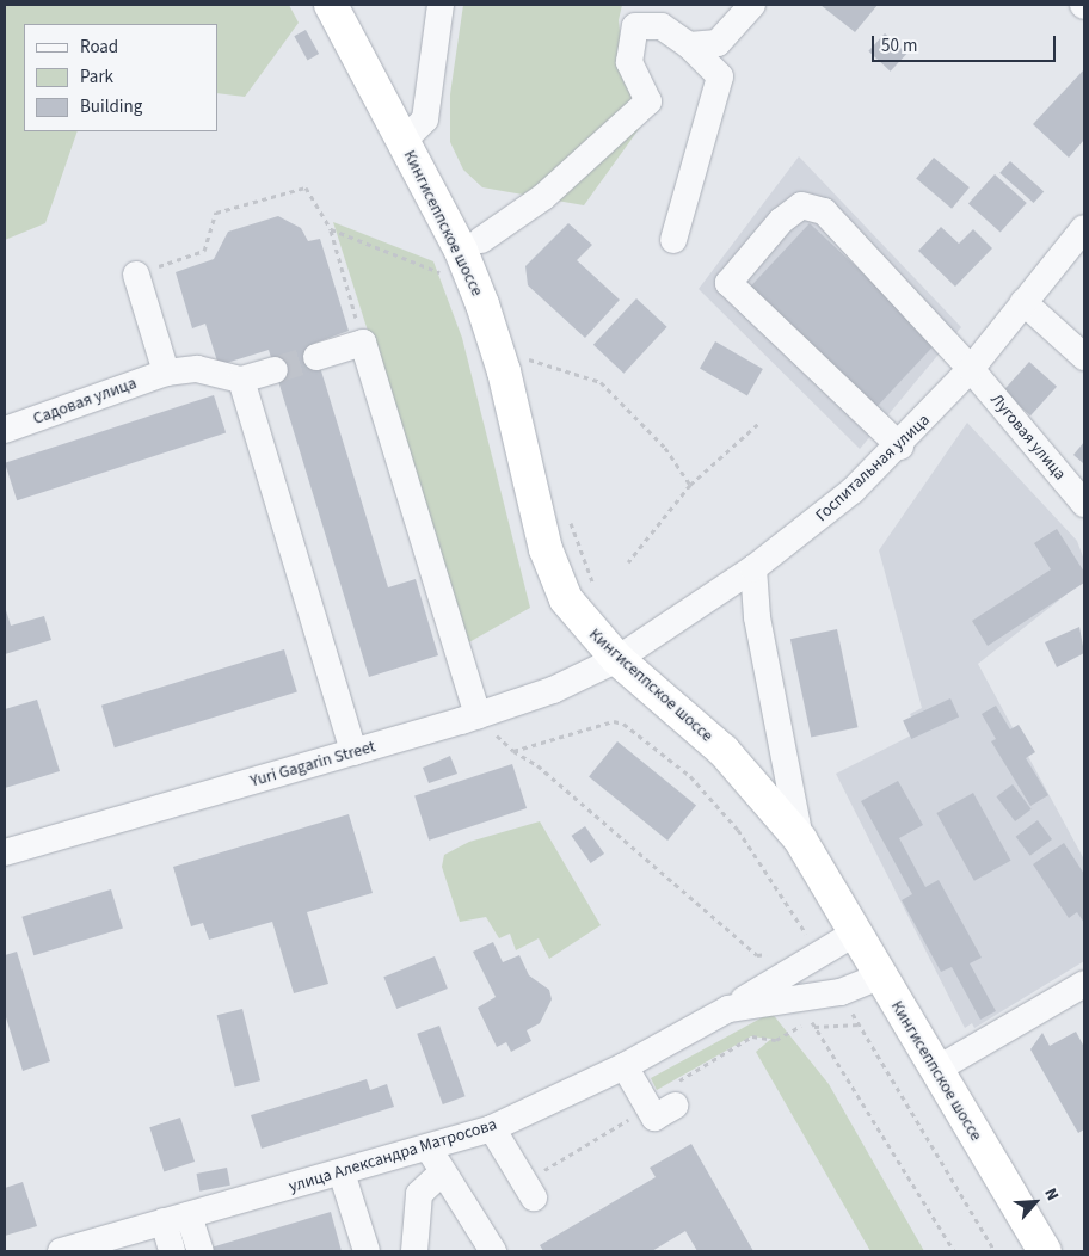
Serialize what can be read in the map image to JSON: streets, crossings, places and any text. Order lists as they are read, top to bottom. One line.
{"streets":{"highway":["Кингисеппское шоссе"],"street":["Садовая улица","Луговая улица","Госпитальная улица","Yuri Gagarin Street","улица Александра Матросова"]},"crossings":[["Кингисеппское шоссе","Госпитальная улица"],["Кингисеппское шоссе","Yuri Gagarin Street"],["Кингисеппское шоссе","улица Александра Матросова"],["Луговая улица","Госпитальная улица"],["Госпитальная улица","Yuri Gagarin Street"]],"legend":["Road","Park","Building"],"scale_bar":"50 m","north":"top right"}
